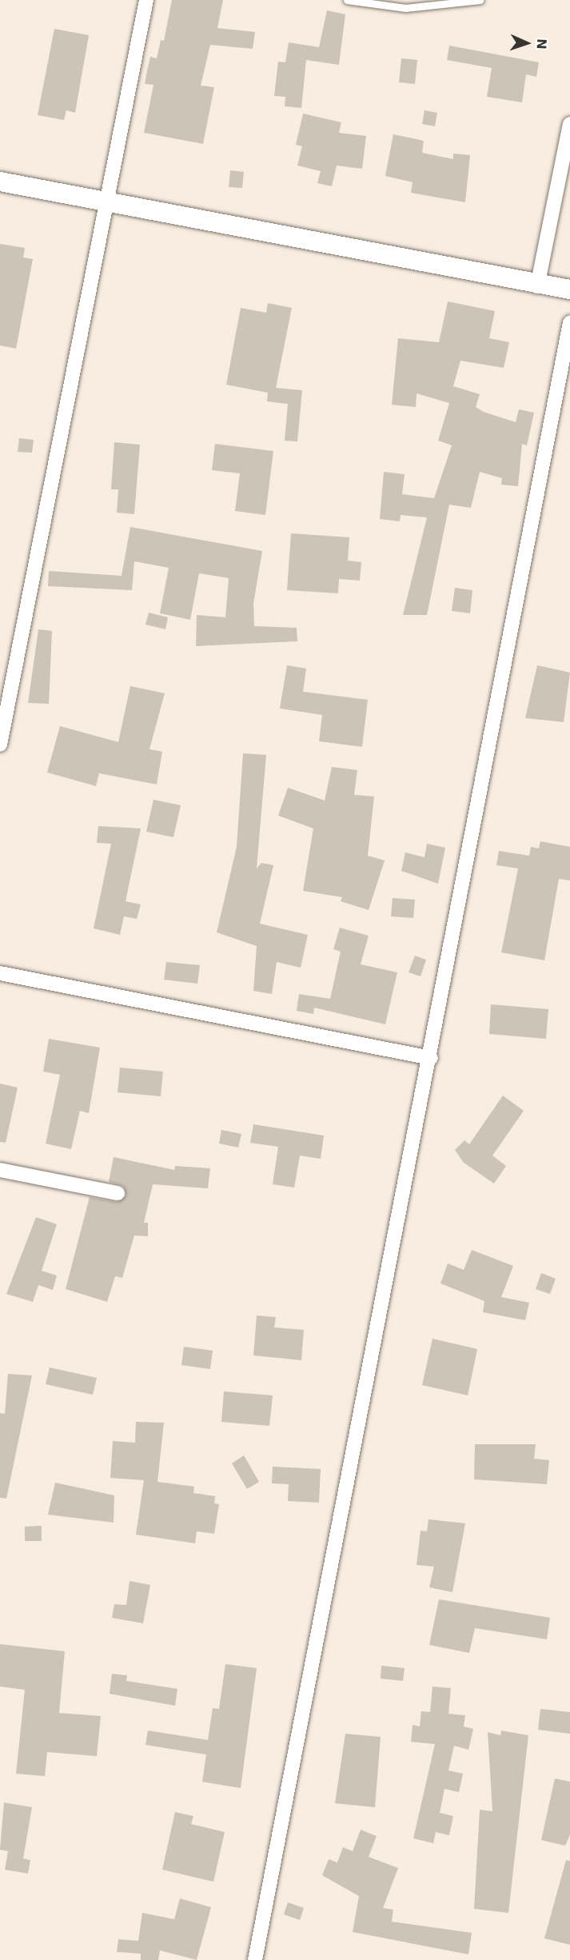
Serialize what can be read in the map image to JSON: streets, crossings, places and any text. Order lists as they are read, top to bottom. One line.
{"north":"right"}
